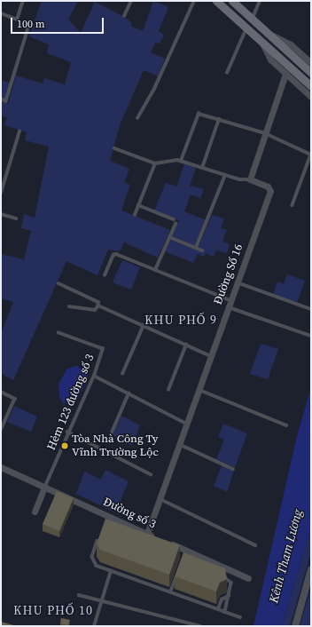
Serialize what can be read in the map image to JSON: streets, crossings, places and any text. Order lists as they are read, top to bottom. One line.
{"streets":{"street":["Đường Số 16","Đường số 3"],"lane":["Hẻm 123 đường số 3"]},"crossings":[["Đường Số 16","Đường số 3"],["Hẻm 123 đường số 3","Đường số 3"]],"districts":["KHU PHỐ 9","KHU PHỐ 10"],"water":["Kênh Tham Lương"],"places":["Tòa Nhà Công Ty Vĩnh Trường Lộc"],"scale_bar":"100 m"}
